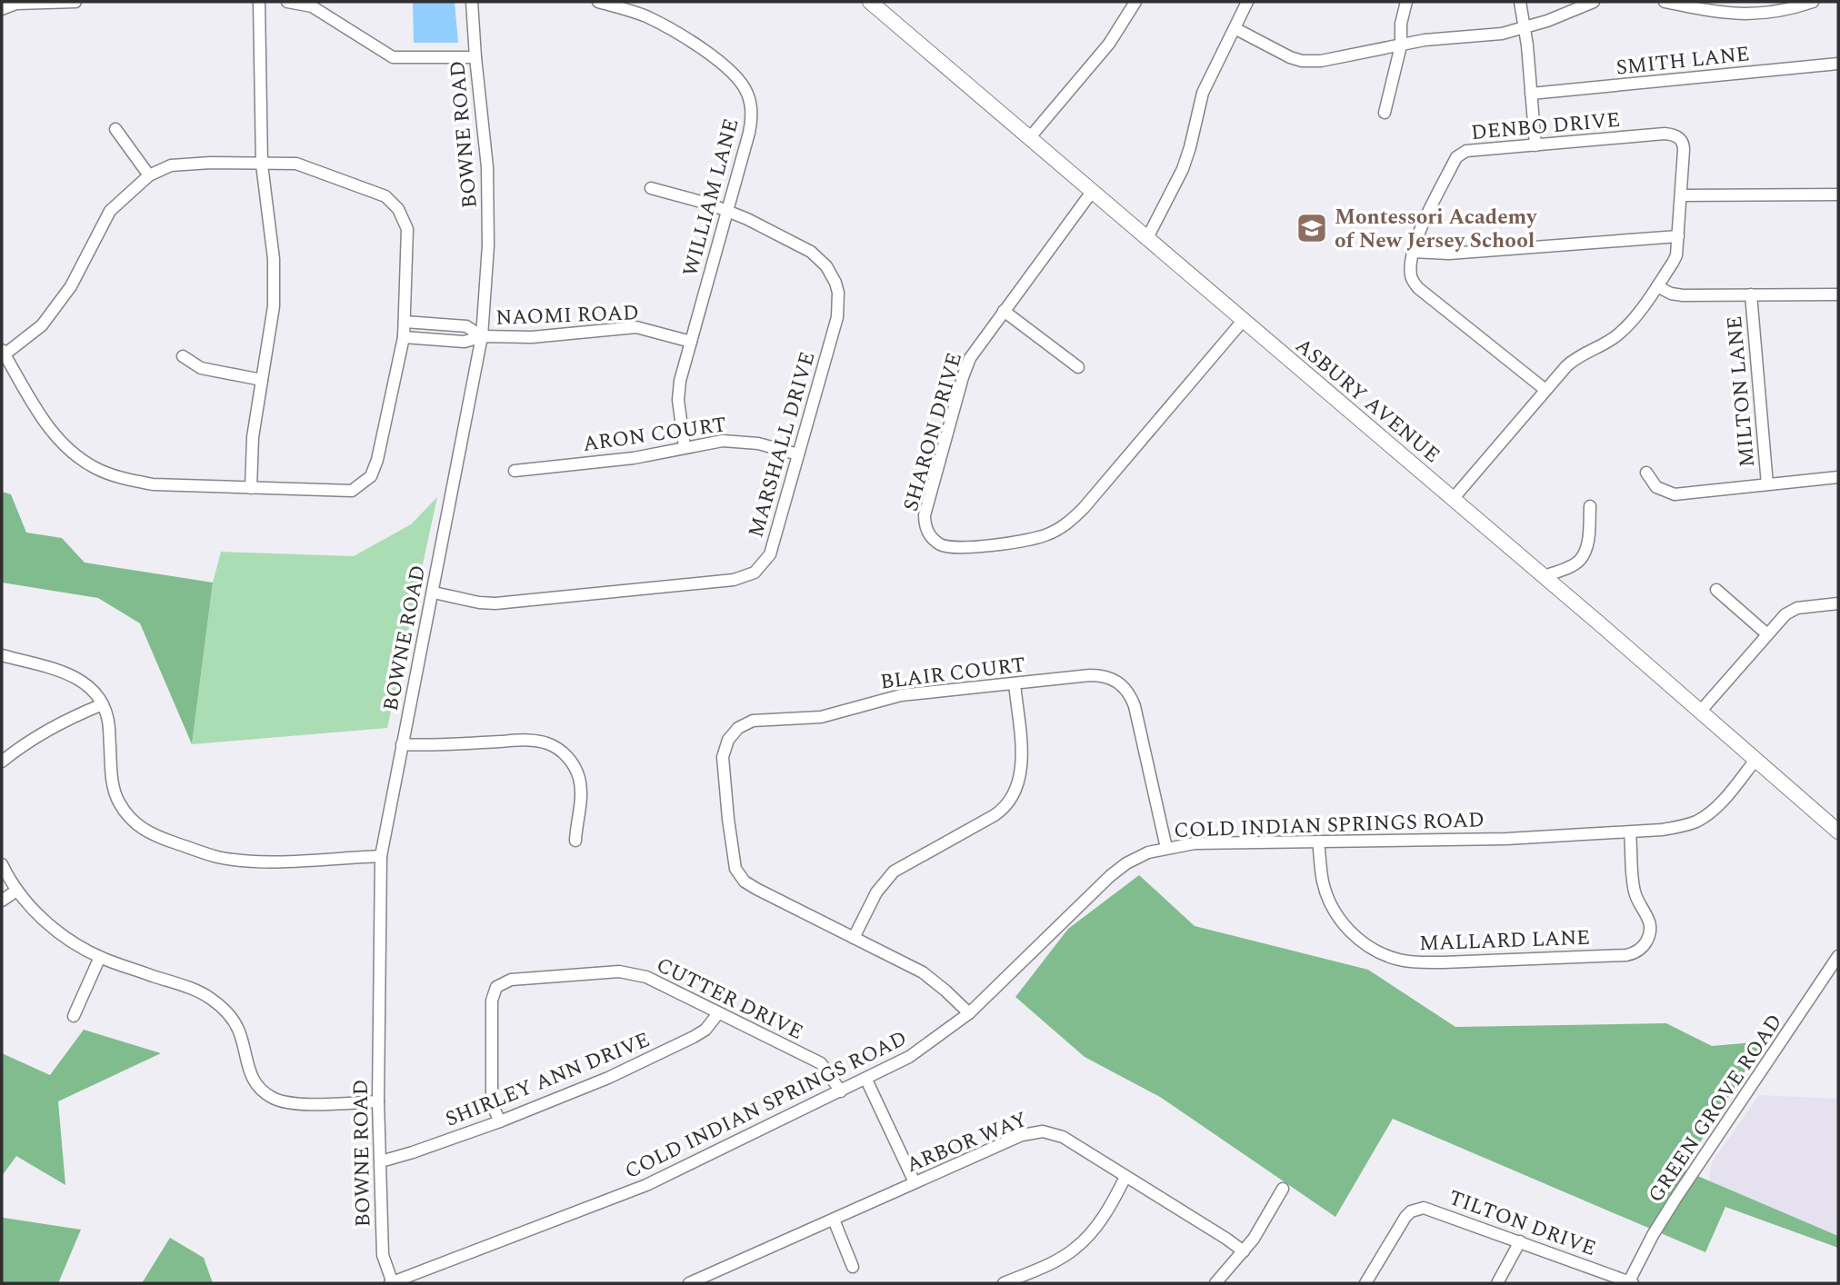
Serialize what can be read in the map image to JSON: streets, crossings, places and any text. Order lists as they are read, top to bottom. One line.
{"streets":{"main road":["ASBURY AVENUE"],"street":["SMITH LANE","DENBO DRIVE","BOWNE ROAD","WILLIAM LANE","NAOMI ROAD","MILTON LANE","SHARON DRIVE","ARON COURT","MARSHALL DRIVE","BLAIR COURT","COLD INDIAN SPRINGS ROAD","MALLARD LANE","CUTTER DRIVE","SHIRLEY ANN DRIVE","GREEN GROVE ROAD","ARBOR WAY","TILTON DRIVE"]},"crossings":[["BOWNE ROAD","NAOMI ROAD"],["BOWNE ROAD","MARSHALL DRIVE"],["BOWNE ROAD","COLD INDIAN SPRINGS ROAD"],["BOWNE ROAD","SHIRLEY ANN DRIVE"],["WILLIAM LANE","NAOMI ROAD"],["WILLIAM LANE","ARON COURT"],["WILLIAM LANE","MARSHALL DRIVE"],["ASBURY AVENUE","SHARON DRIVE"],["ASBURY AVENUE","COLD INDIAN SPRINGS ROAD"],["ARON COURT","MARSHALL DRIVE"],["BLAIR COURT","COLD INDIAN SPRINGS ROAD"],["COLD INDIAN SPRINGS ROAD","MALLARD LANE"],["COLD INDIAN SPRINGS ROAD","CUTTER DRIVE"],["CUTTER DRIVE","SHIRLEY ANN DRIVE"],["GREEN GROVE ROAD","TILTON DRIVE"]],"places":{"school or university":["Montessori Academy of New Jersey School"]}}
